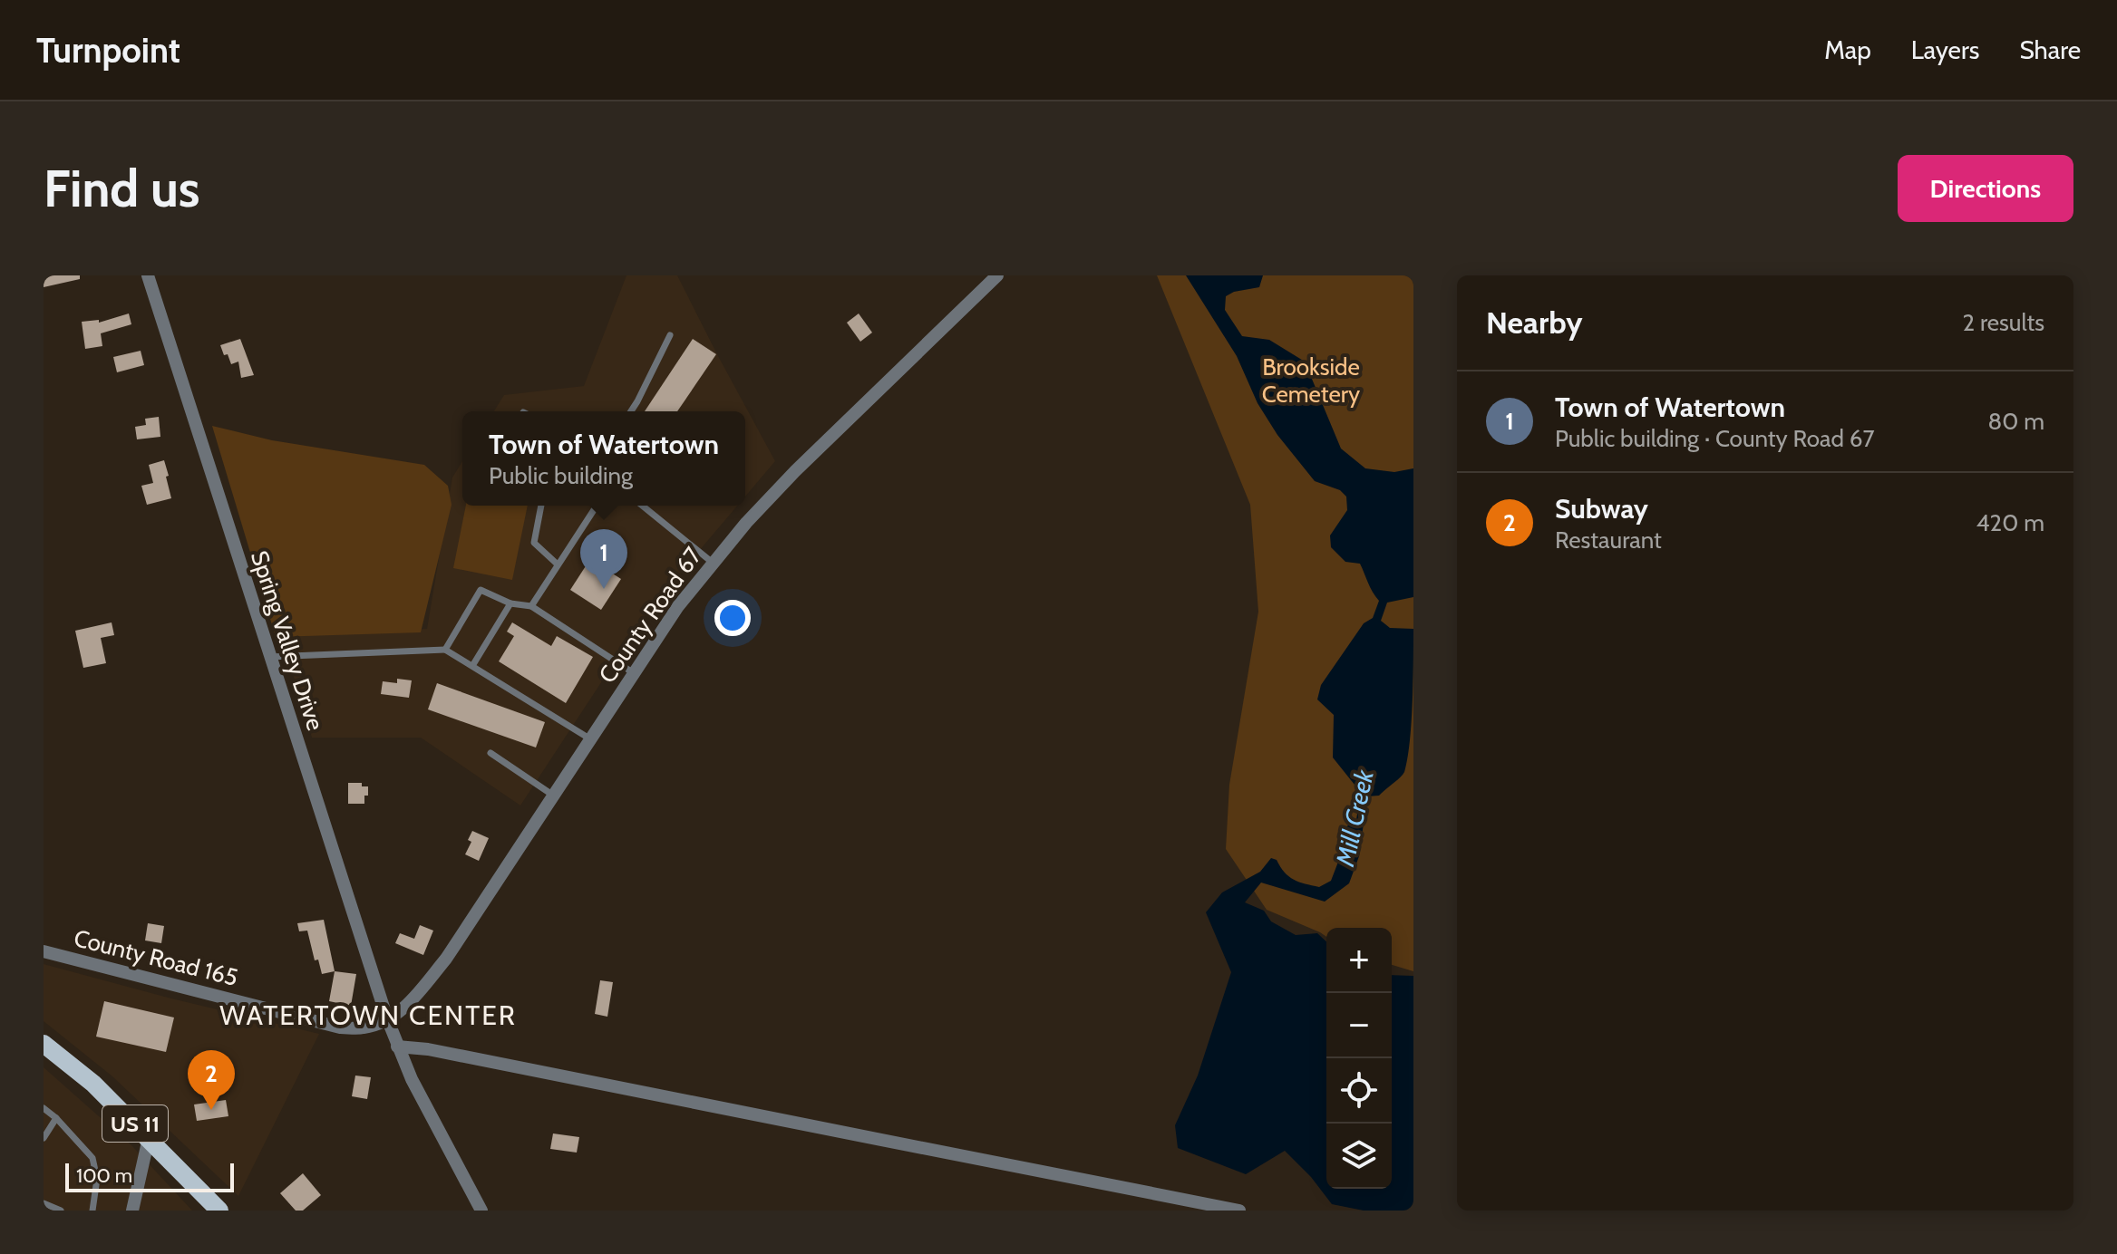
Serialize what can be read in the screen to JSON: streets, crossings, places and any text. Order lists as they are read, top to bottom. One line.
{"streets":{"main road":["US 11"],"street":["County Road 67","Spring Valley Drive","County Road 165"]},"crossings":[["County Road 67","Spring Valley Drive"],["County Road 67","County Road 165"],["Spring Valley Drive","County Road 165"]],"districts":["WATERTOWN CENTER"],"water":["Mill Creek"],"parks":["Brookside Cemetery"],"scale_bar":"100 m","page":{"header":"Turnpoint","nav":["Map","Layers","Share"],"buttons":"Directions","title":"Find us","heading":["Nearby","2 results"],"list":[{"mark":"1","name":"Town of Watertown","note":"Public building · County Road 67","value":"80 m"},{"mark":"2","name":"Subway","note":"Restaurant","value":"420 m"}],"popup":["Town of Watertown","Public building"],"pins":["1","2"],"map_buttons":["+","−"],"scale":"100 m"}}
